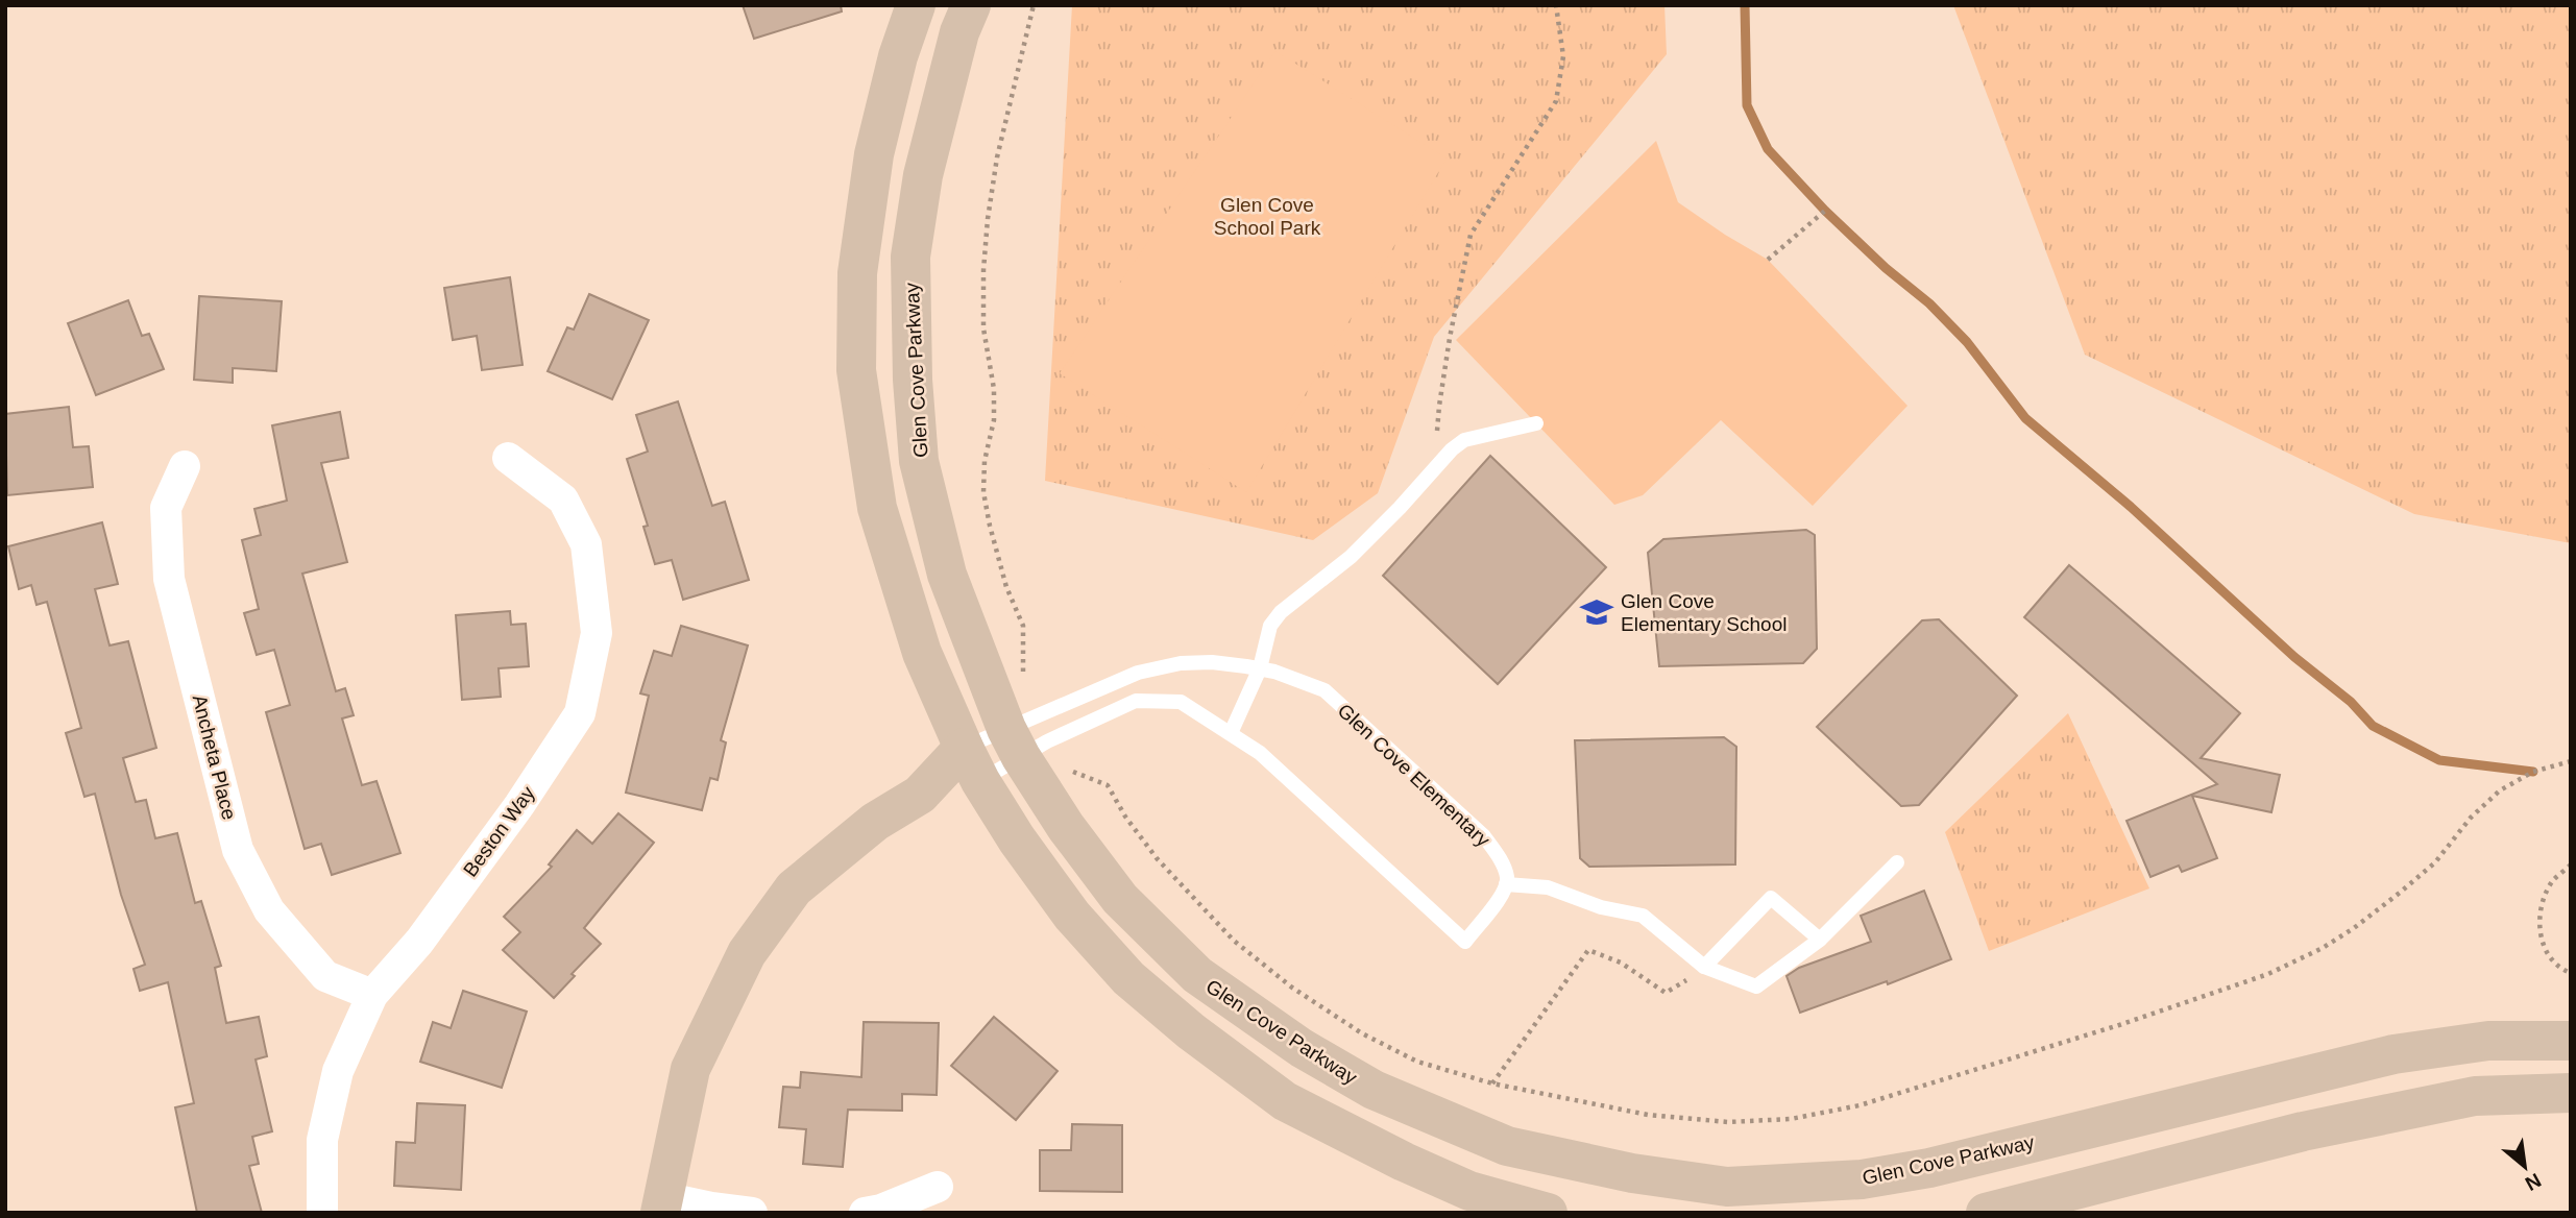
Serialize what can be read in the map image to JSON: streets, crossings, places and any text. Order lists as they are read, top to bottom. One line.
{"streets":{"main road":["Glen Cove Parkway"],"street":["Ancheta Place","Beston Way"],"lane":["Glen Cove Elementary"]},"crossings":[["Glen Cove Parkway","Glen Cove Elementary"],["Ancheta Place","Beston Way"]],"parks":["Glen Cove School Park"],"places":{"school or university":["Glen Cove Elementary School"]},"north":"bottom right"}
